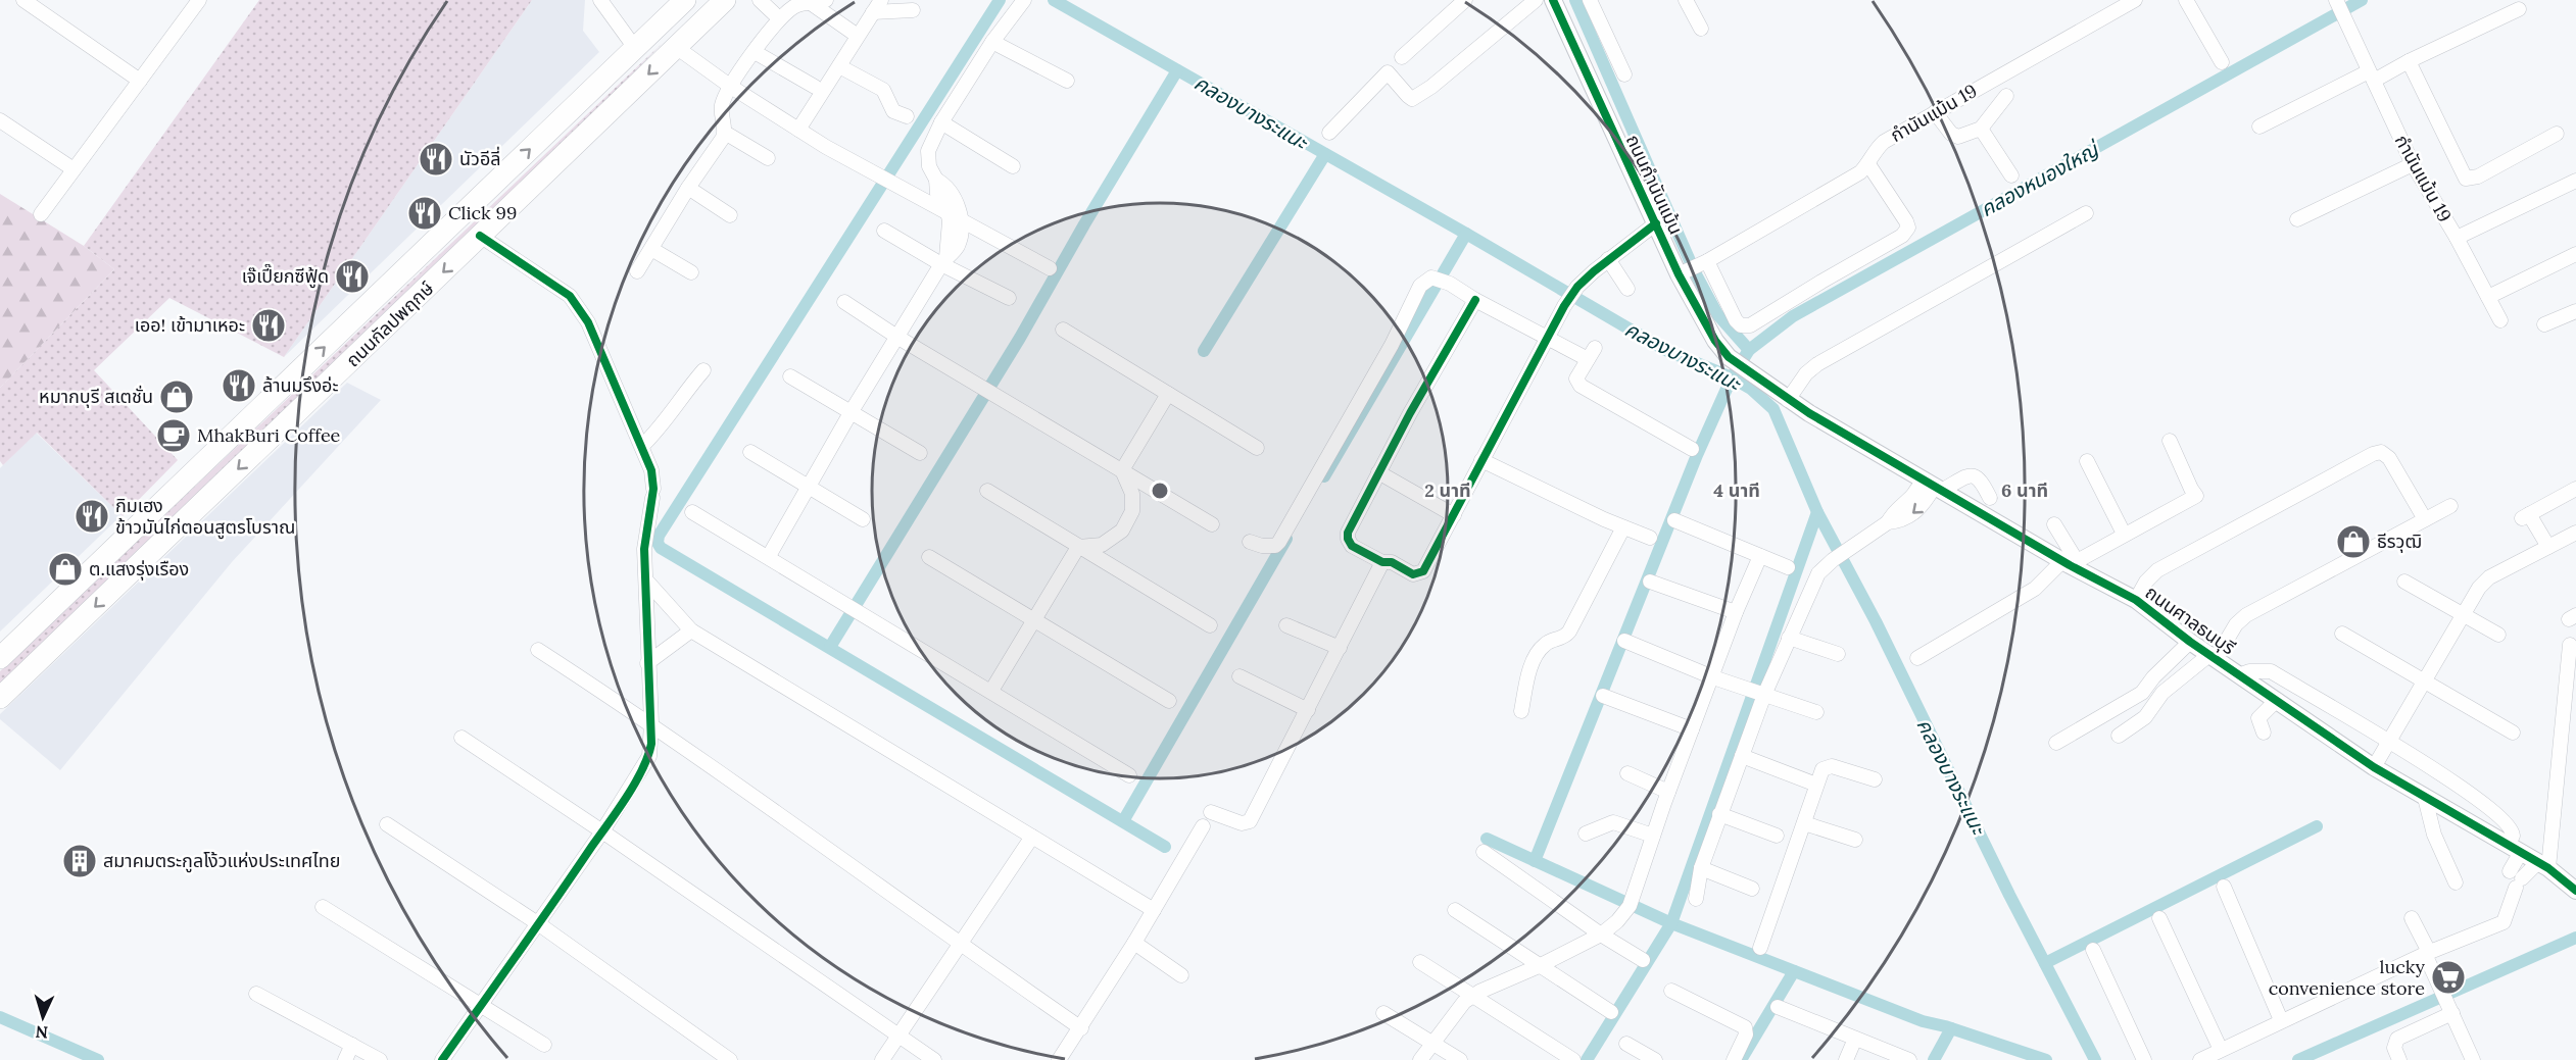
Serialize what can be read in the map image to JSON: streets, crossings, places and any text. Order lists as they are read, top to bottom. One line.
{"streets":{"main road":["ถนนกัลปพฤกษ์"],"street":["กำนันแม้น 19","ถนนกำนันแม้น","ถนนศาลธนบุรี"]},"crossings":[["กำนันแม้น 19","ถนนกำนันแม้น"],["ถนนกำนันแม้น","ถนนศาลธนบุรี"]],"water":["คลองบางระแนะ","คลองหนองใหญ่"],"places":{"restaurant":["นัวอีลี่","Click 99","เจ๊เปี๊ยกซีฟู้ด","เออ! เข้ามาเหอะ","ล้านมรึงอ่ะ","กิมเฮง ข้าวมันไก่ตอนสูตรโบราณ"],"shop":["หมากบุรี สเตชั่น","ธีรวุฒิ","ต.แสงรุ่งเรือง"],"cafe":["MhakBuri Coffee"],"building":["สมาคมตระกูลโง้วแห่งประเทศไทย"],"supermarket":["lucky convenience store"]},"north":"bottom","rings":["2 นาที","4 นาที","6 นาที"]}
